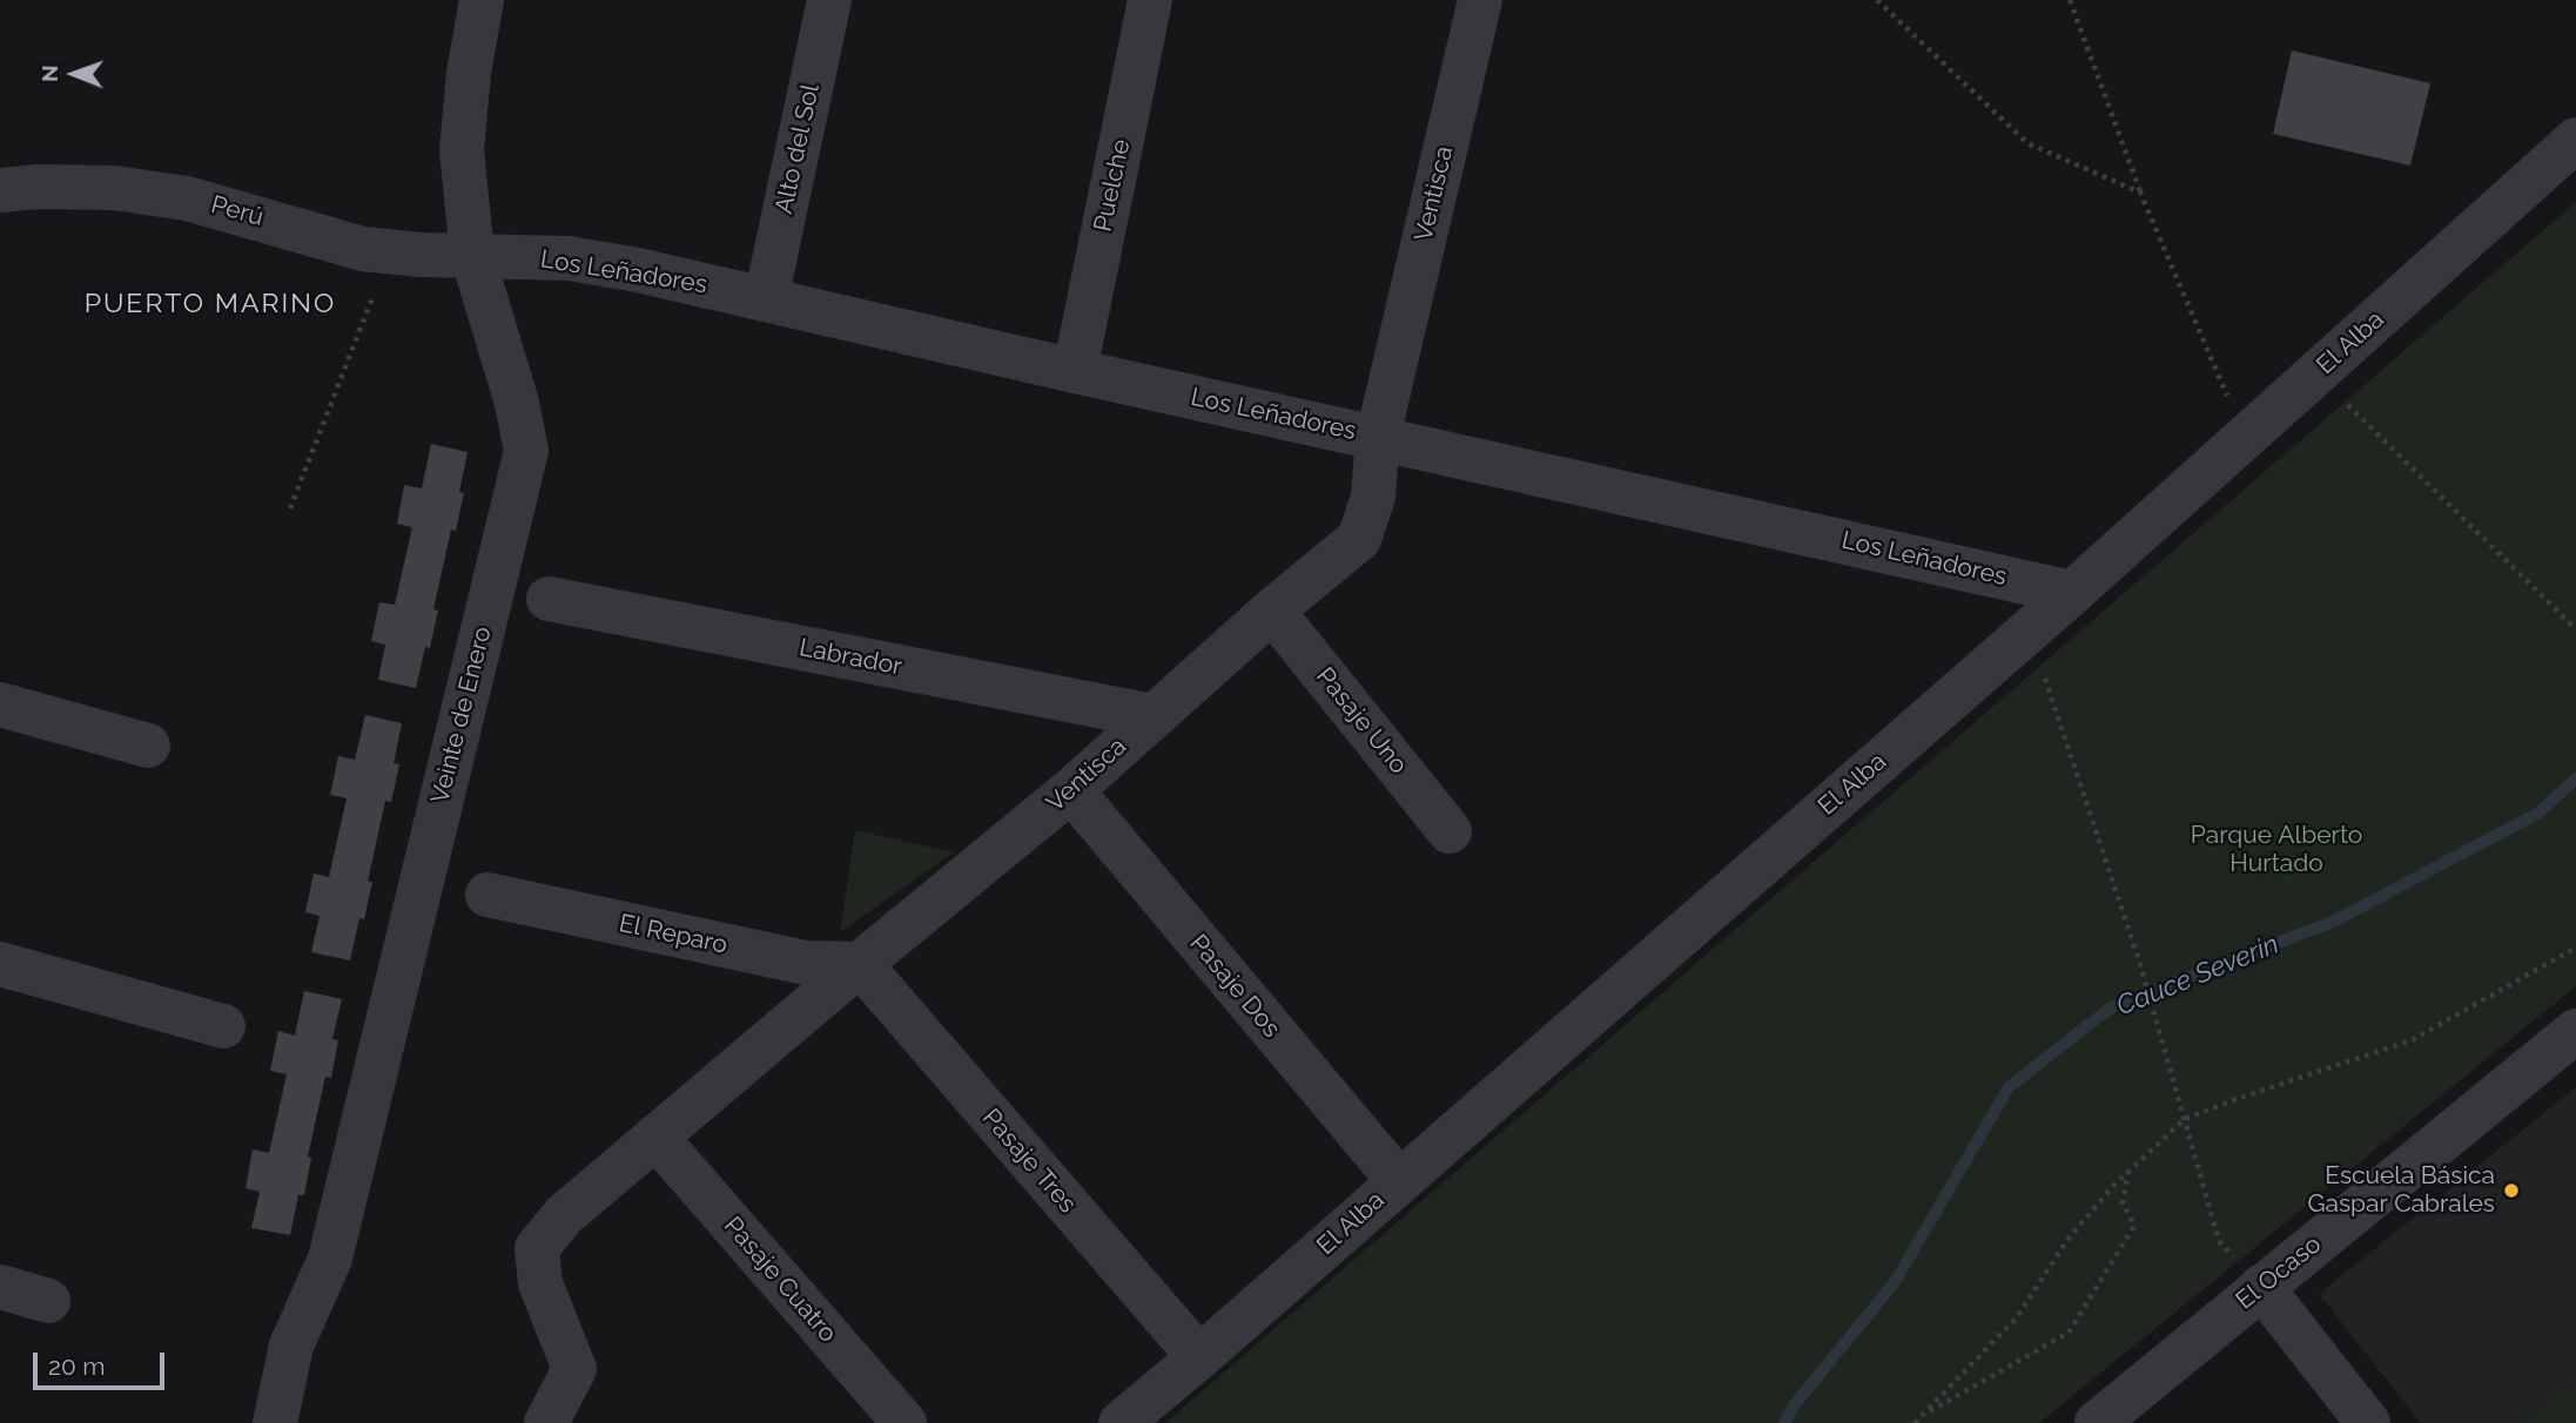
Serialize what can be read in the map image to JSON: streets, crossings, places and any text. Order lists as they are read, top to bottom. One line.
{"streets":{"street":["Alto del Sol","Puelche","Ventisca","Perú","Los Leñadores","El Alba","Labrador","Veinte de Enero","Pasaje Uno","El Reparo","Pasaje Dos","Pasaje Tres","El Ocaso","Pasaje Cuatro"]},"crossings":[["Alto del Sol","Los Leñadores"],["Puelche","Los Leñadores"],["Ventisca","Los Leñadores"],["Ventisca","Labrador"],["Ventisca","Pasaje Uno"],["Ventisca","El Reparo"],["Ventisca","Pasaje Dos"],["Ventisca","Pasaje Tres"],["Ventisca","Pasaje Cuatro"],["Perú","Los Leñadores"],["Perú","Veinte de Enero"],["Los Leñadores","El Alba"],["Los Leñadores","Veinte de Enero"],["El Alba","Pasaje Dos"],["El Alba","Pasaje Tres"],["El Reparo","Pasaje Tres"]],"districts":["PUERTO MARINO"],"water":["Cauce Severin"],"parks":["Parque Alberto Hurtado"],"places":["Escuela Básica Gaspar Cabrales"],"scale_bar":"20 m","north":"left"}
